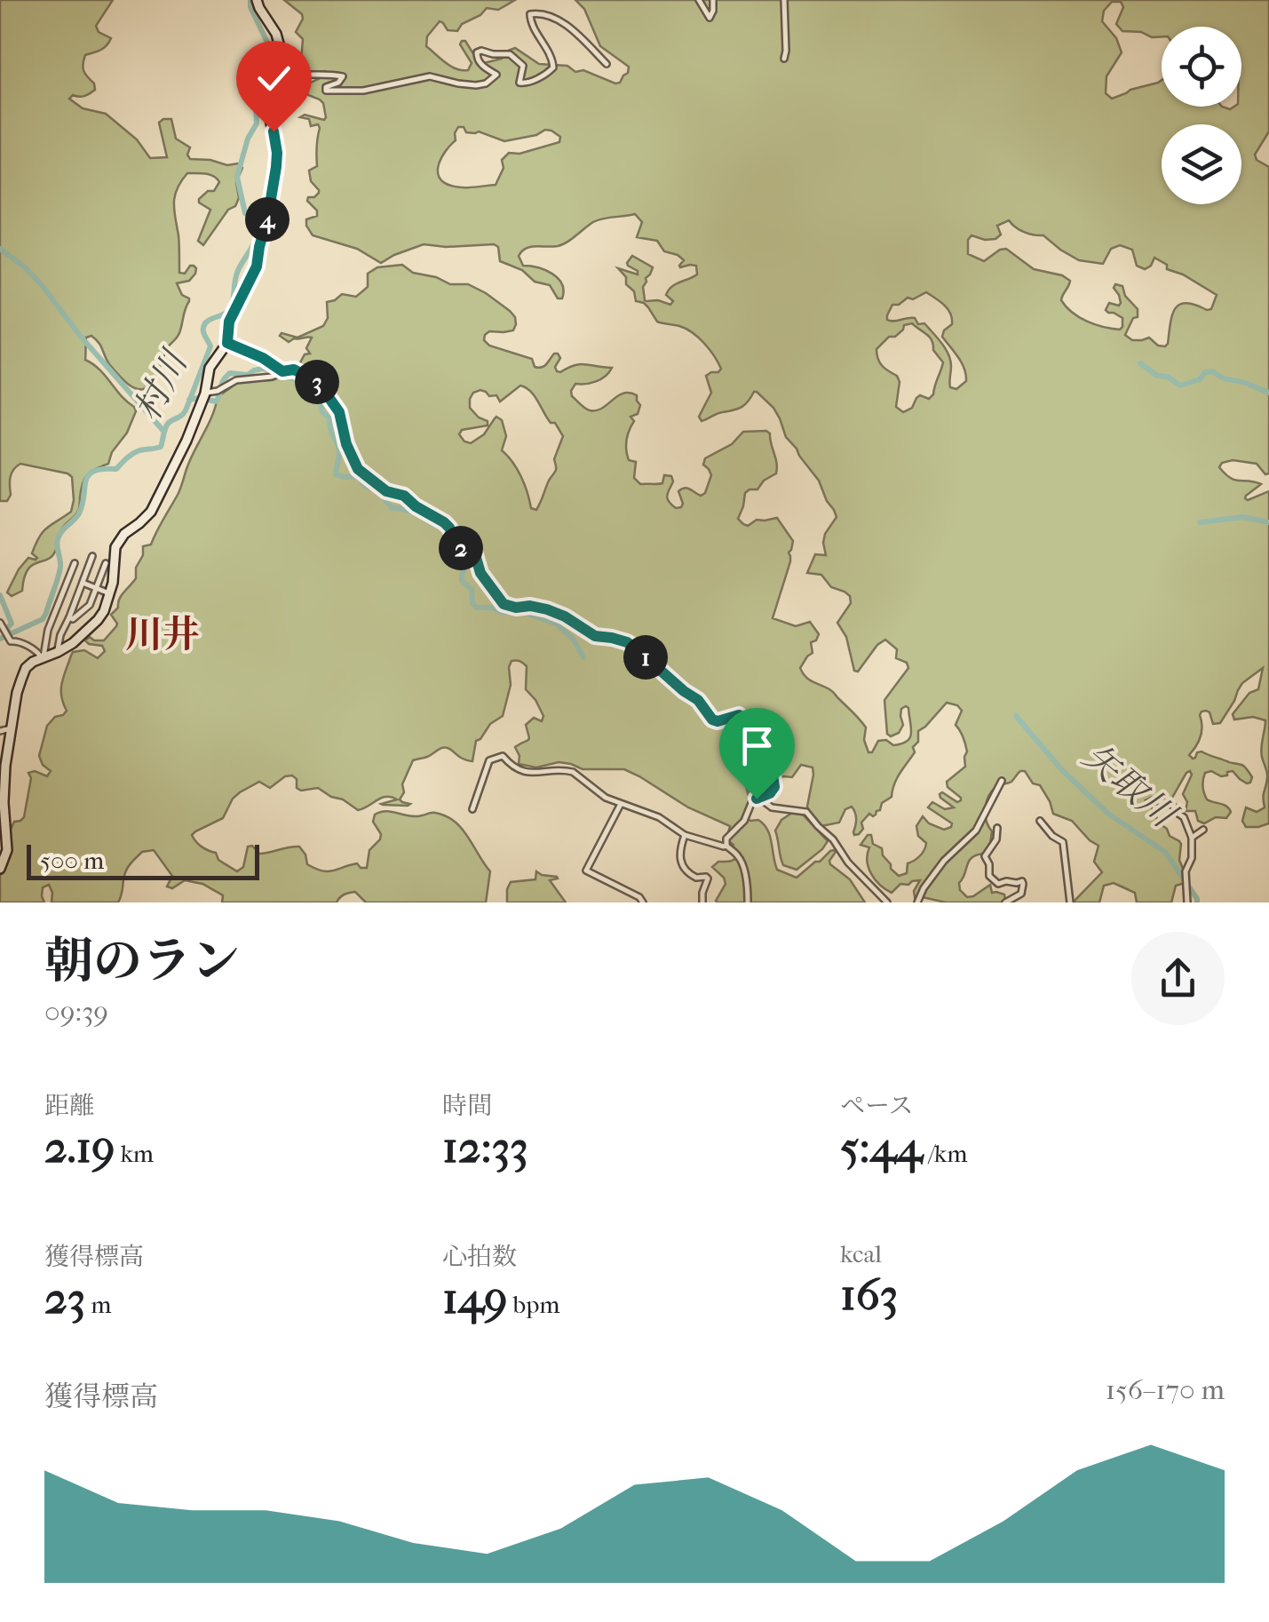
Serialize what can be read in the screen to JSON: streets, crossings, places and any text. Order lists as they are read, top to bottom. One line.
{"districts":["川井"],"water":["村川","矢取川"],"scale_bar":"500 m","page":{"pins":["4","3","2","1"],"scale":"500 m","heading":["朝のラン","09:39"],"stats":[["距離","2.19 km"],["時間","12:33"],["ペース","5:44 /km"],["獲得標高","23 m"],["心拍数","149 bpm"],["kcal","163"]],"chart":["獲得標高","156–170 m"]}}
